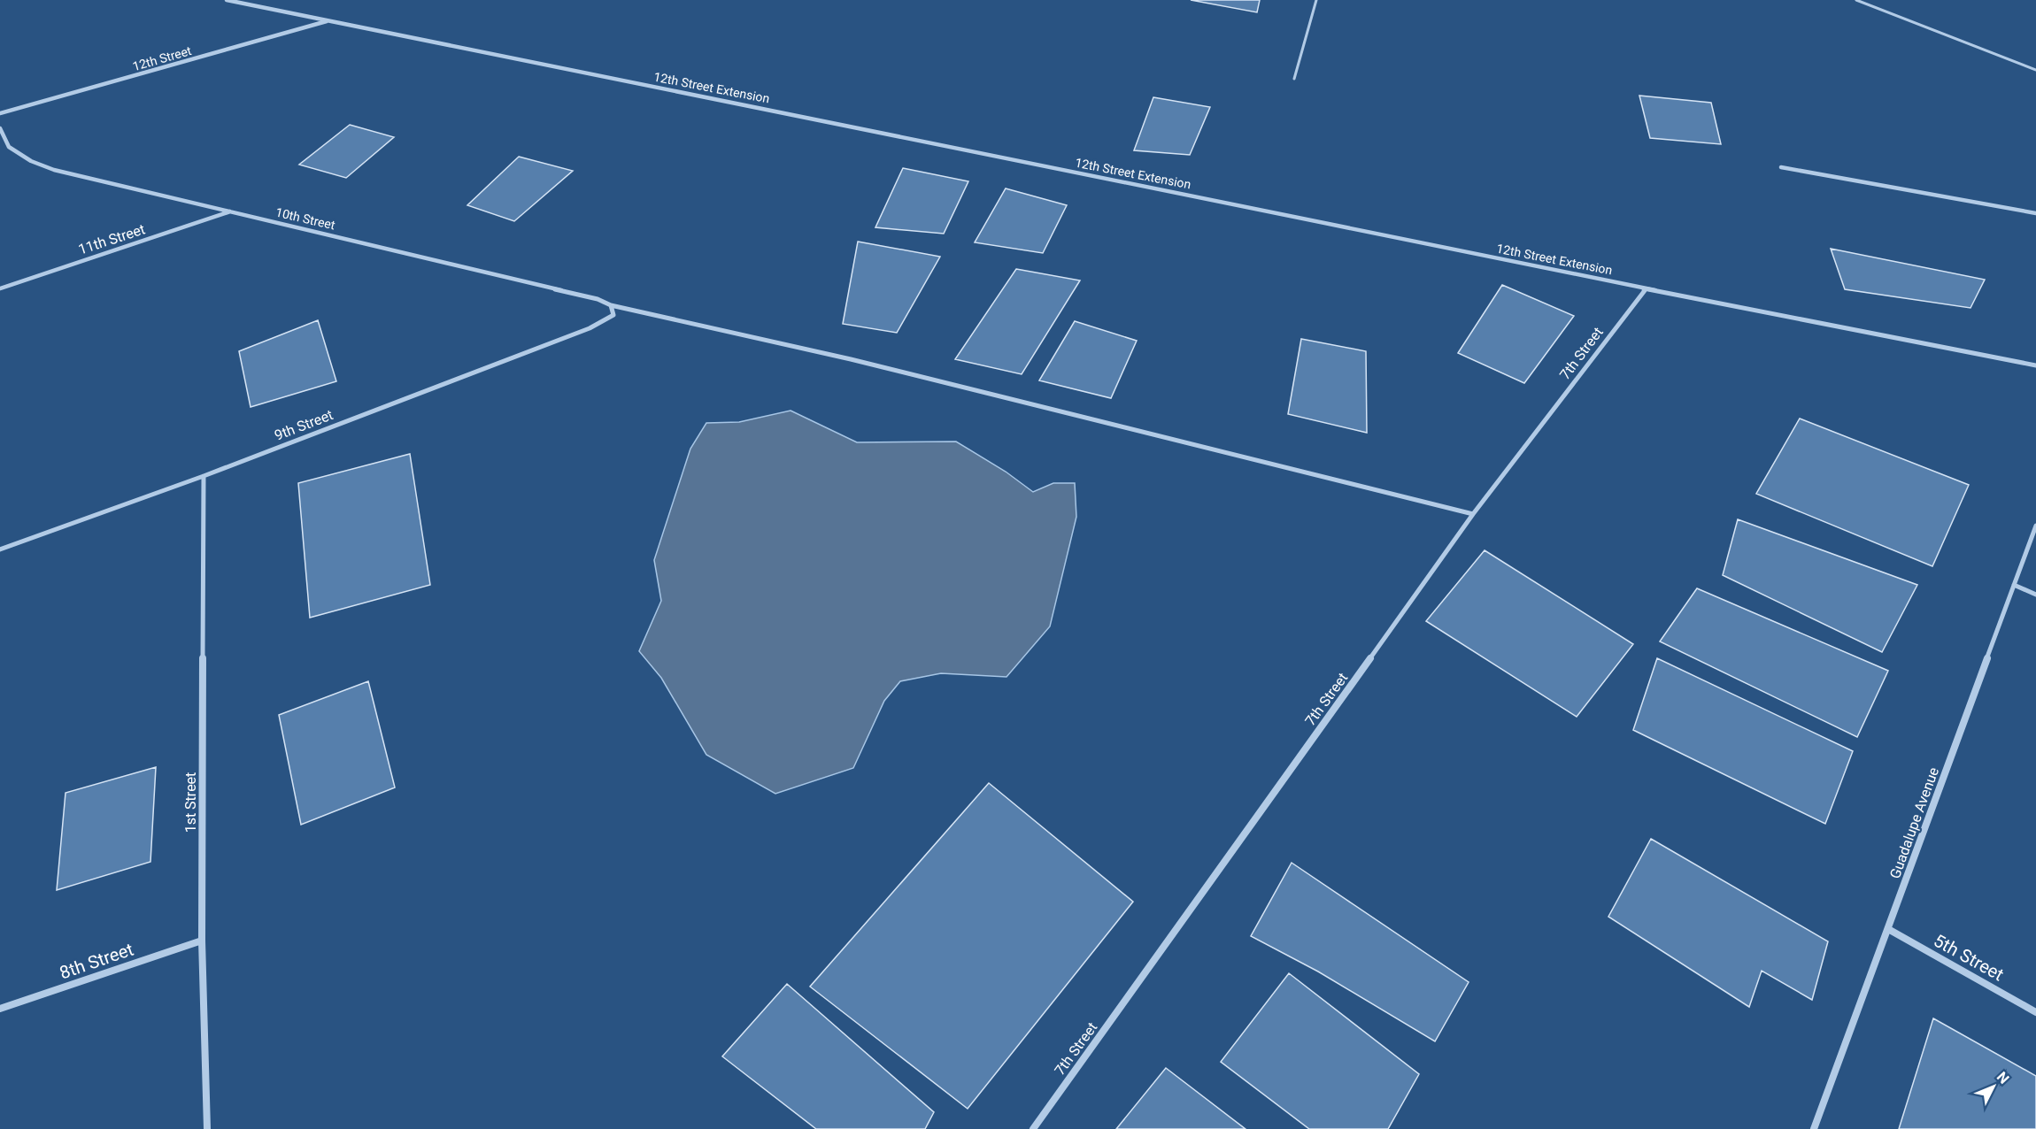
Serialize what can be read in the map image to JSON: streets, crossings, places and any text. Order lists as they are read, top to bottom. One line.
{"streets":{"street":["12th Street","12th Street Extension","10th Street","11th Street","7th Street","9th Street","1st Street","Guadalupe Avenue","5th Street","8th Street"]},"crossings":[["12th Street","12th Street Extension"],["12th Street Extension","7th Street"],["10th Street","11th Street"],["10th Street","7th Street"],["10th Street","9th Street"],["9th Street","1st Street"],["1st Street","8th Street"],["Guadalupe Avenue","5th Street"]],"north":"top right"}
